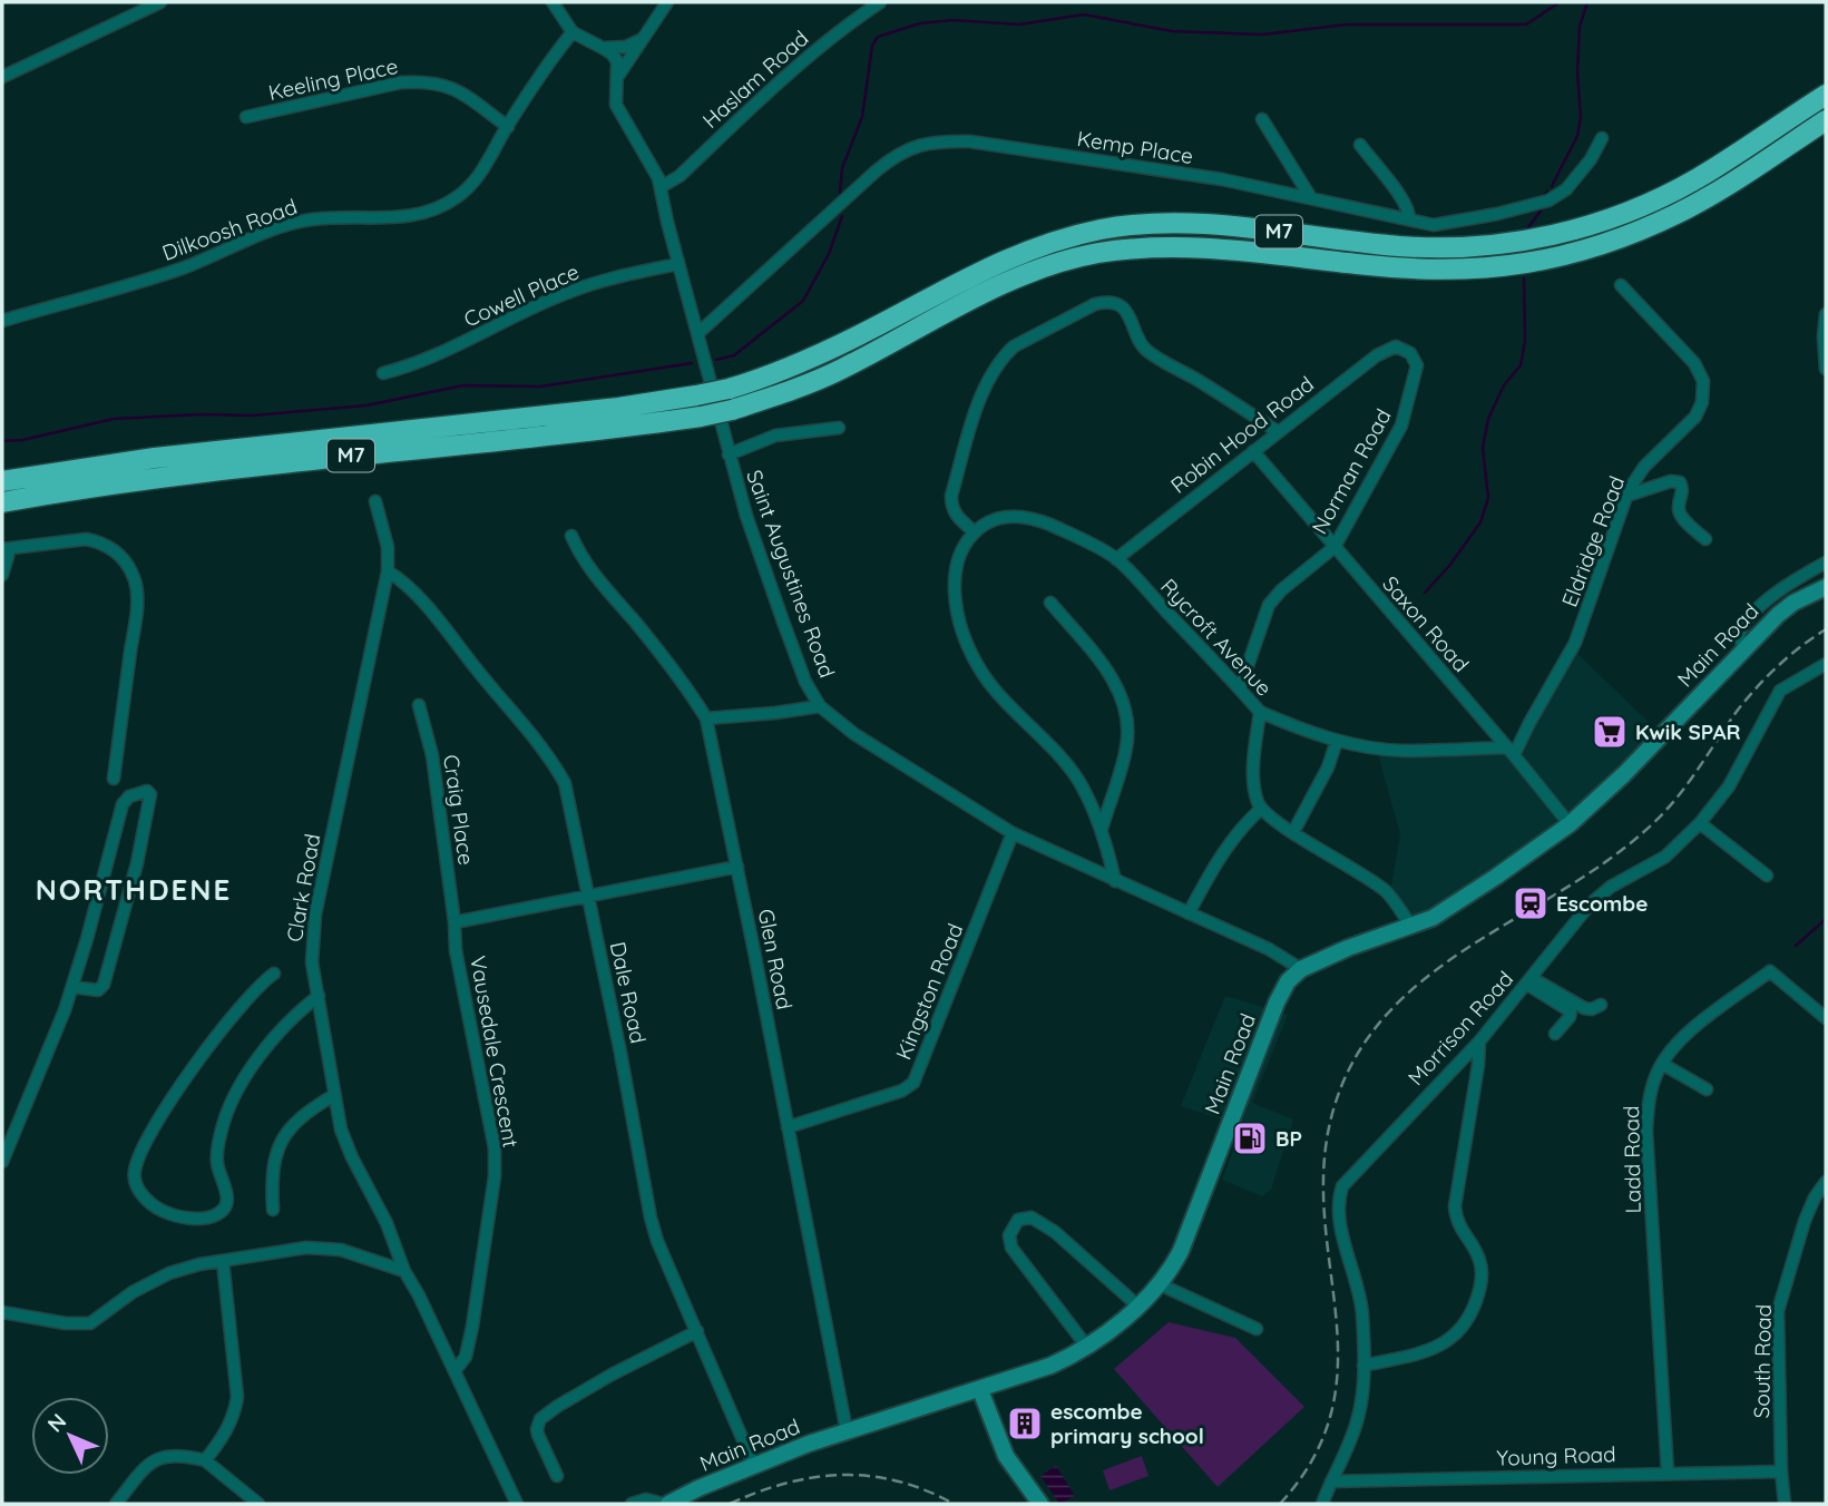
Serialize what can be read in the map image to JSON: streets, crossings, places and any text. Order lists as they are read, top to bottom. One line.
{"streets":{"highway":["M7"],"main road":["Main Road"],"street":["Keeling Place","Haslam Road","Kemp Place","Dilkoosh Road","Cowell Place","Robin Hood Road","Norman Road","Eldridge Road","Saint Augustines Road","Saxon Road","Rycroft Avenue","Craig Place","Clark Road","Glen Road","Kingston Road","Dale Road","Morrison Road","Vausedale Crescent","Ladd Road","South Road","Young Road"]},"crossings":[["Keeling Place","Dilkoosh Road"],["Haslam Road","Saint Augustines Road"],["Kemp Place","Saint Augustines Road"],["Cowell Place","Saint Augustines Road"],["Robin Hood Road","Norman Road"],["Robin Hood Road","Saxon Road"],["Robin Hood Road","Rycroft Avenue"],["Norman Road","Saxon Road"],["Norman Road","Rycroft Avenue"],["Eldridge Road","Saxon Road"],["Saint Augustines Road","Main Road"],["Saint Augustines Road","Kingston Road"],["Saxon Road","Main Road"],["Main Road","Glen Road"],["Main Road","Dale Road"],["Craig Place","Vausedale Crescent"],["Clark Road","Dale Road"],["Clark Road","Vausedale Crescent"],["Glen Road","Kingston Road"],["Morrison Road","Young Road"],["Ladd Road","Young Road"],["South Road","Young Road"]],"districts":["NORTHDENE"],"places":{"supermarket":["Kwik SPAR"],"station":["Escombe"],"fuel station":["BP"],"building":["escombe primary school"]},"north":"top left"}
